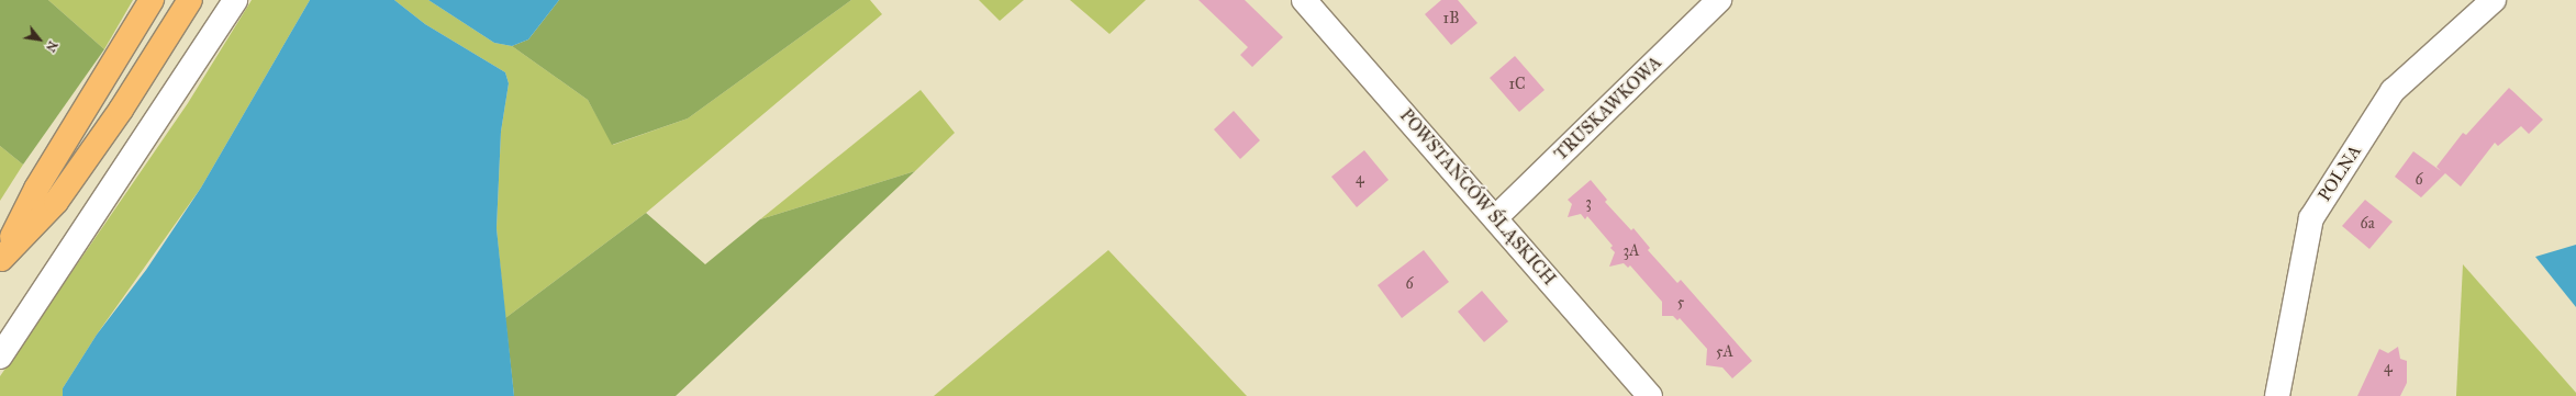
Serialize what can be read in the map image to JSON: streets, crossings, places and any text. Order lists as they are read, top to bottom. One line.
{"streets":{"street":["TRUSKAWKOWA","POLNA","POWSTAŃCÓW ŚLĄSKICH"]},"crossings":[["TRUSKAWKOWA","POWSTAŃCÓW ŚLĄSKICH"]],"house_numbers":["1B","1C","4","6","3","6a","3A","6","5","5A","4"],"north":"bottom right"}
